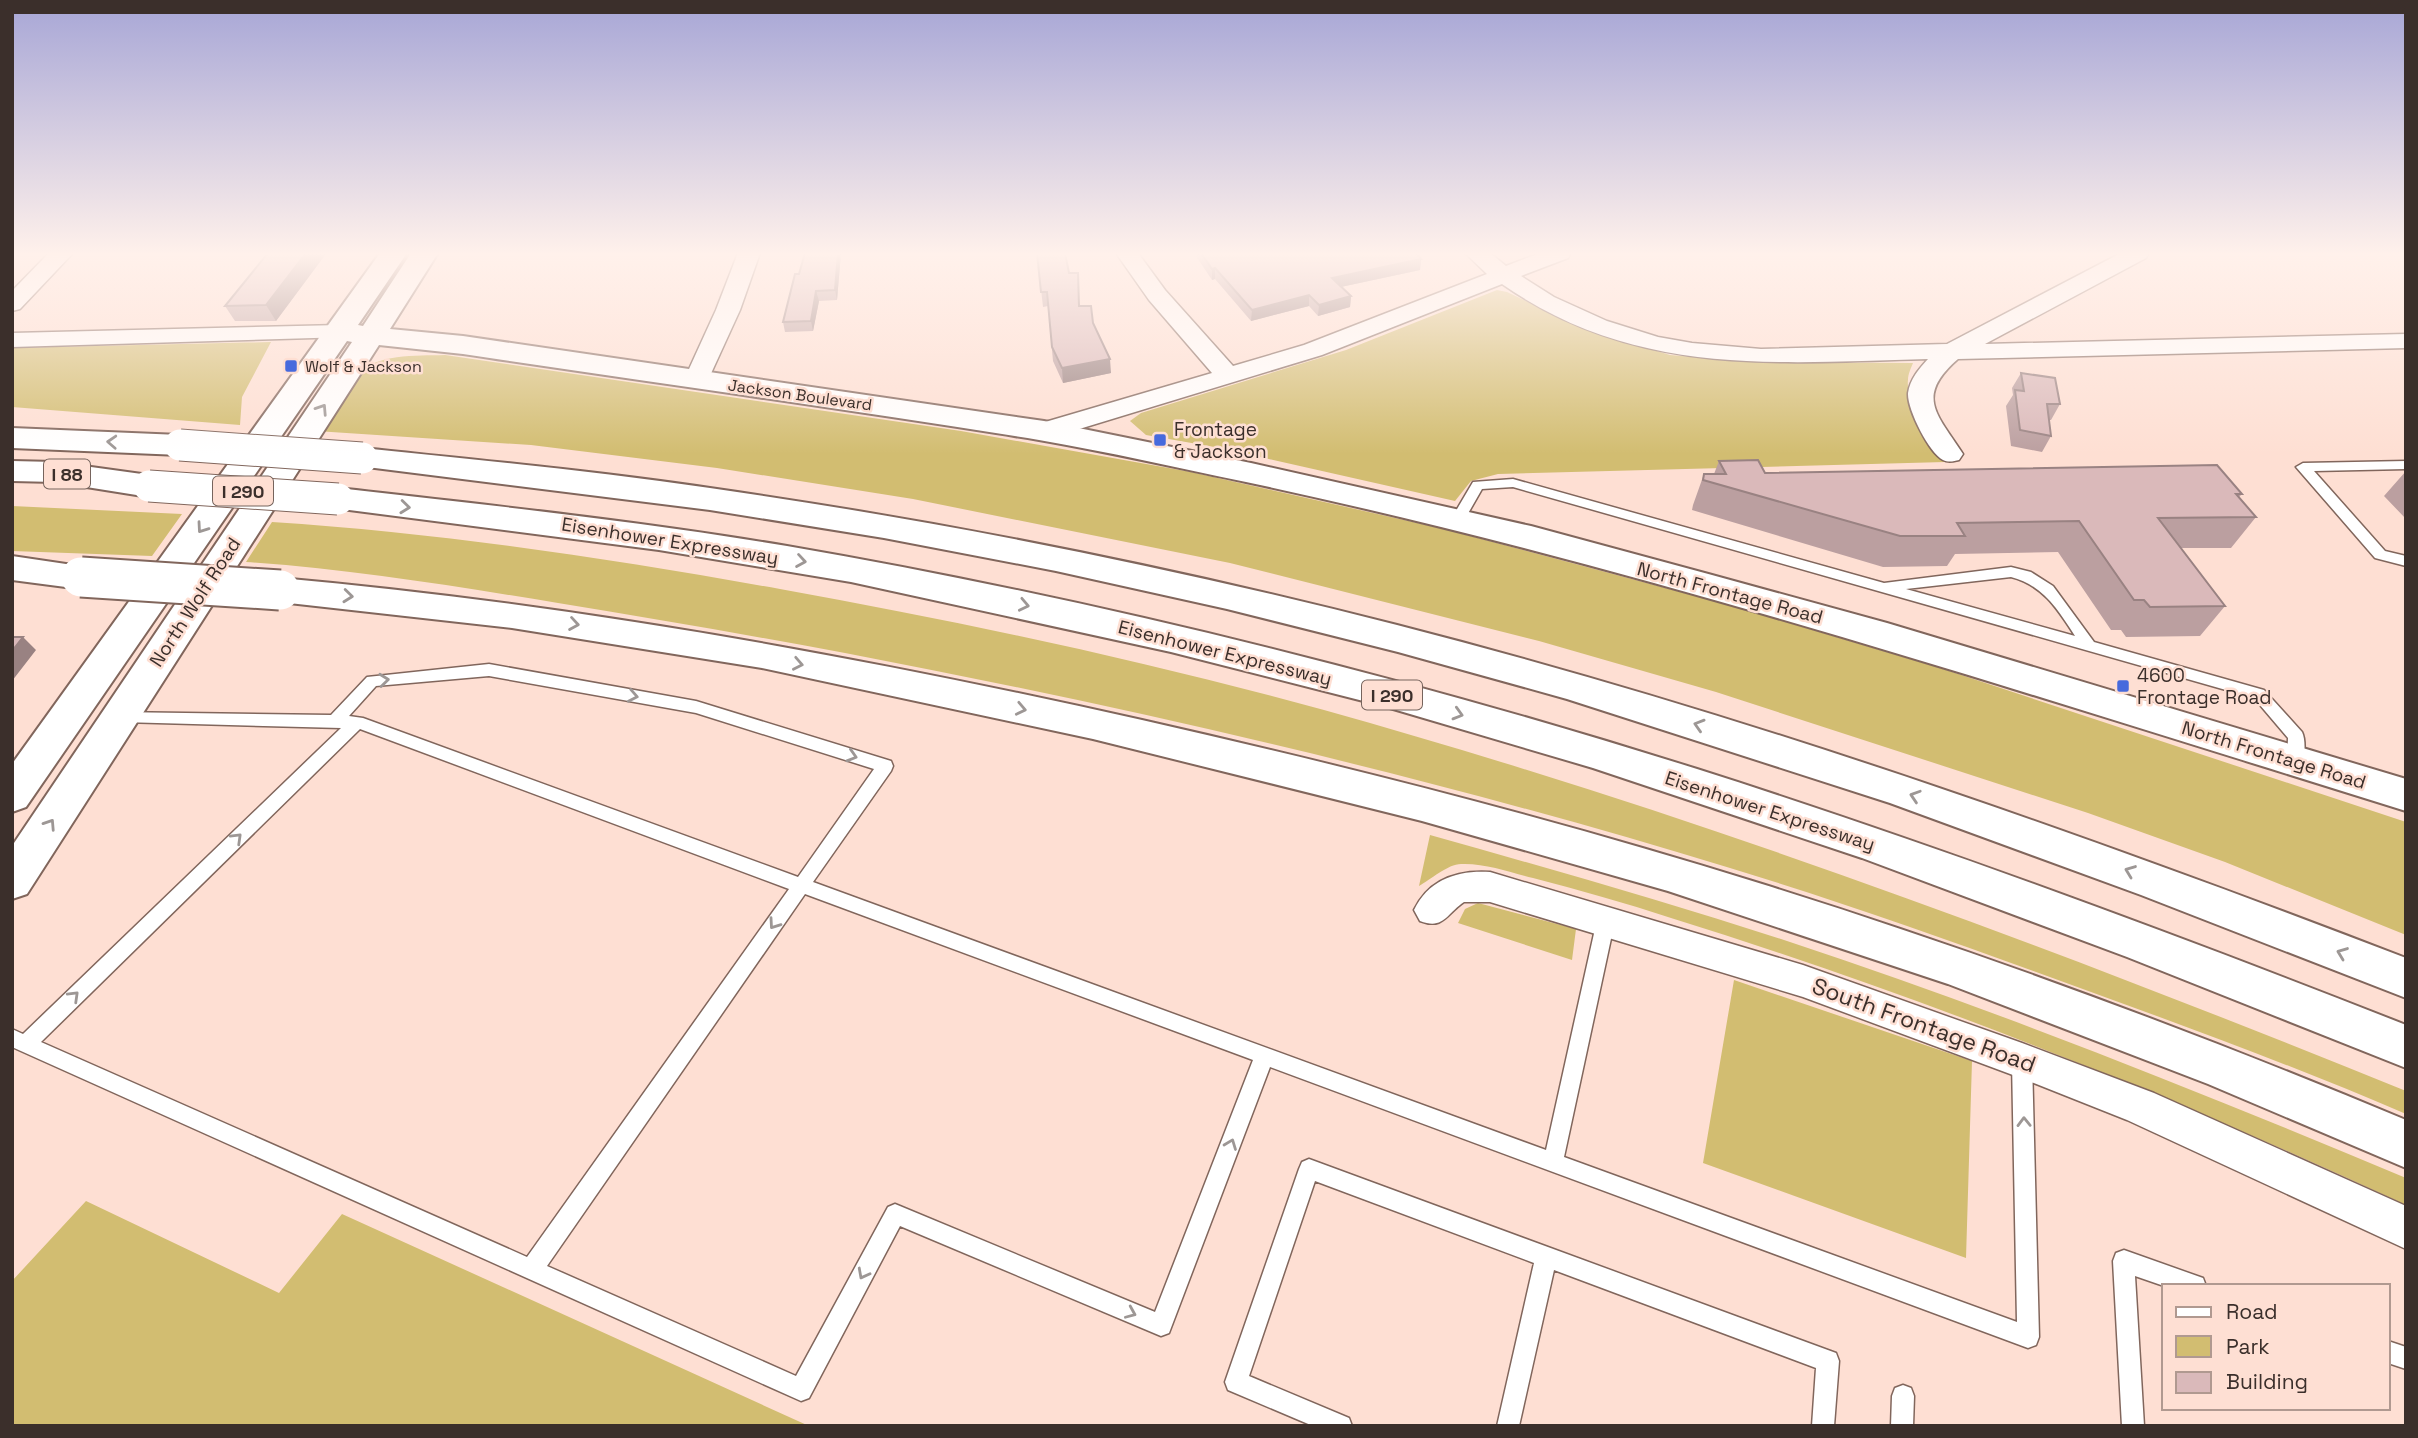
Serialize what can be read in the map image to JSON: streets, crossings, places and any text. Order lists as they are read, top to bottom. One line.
{"streets":{"main road":["Jackson Boulevard","I 88","I 290","Eisenhower Expressway","North Frontage Road","North Wolf Road"],"street":["South Frontage Road"]},"crossings":[["Jackson Boulevard","North Frontage Road"],["Jackson Boulevard","North Wolf Road"],["I 88","I 290"],["I 88","Eisenhower Expressway"],["I 290","Eisenhower Expressway"]],"places":{"transit":["Wolf & Jackson","Frontage & Jackson","4600 Frontage Road"]},"legend":["Road","Park","Building"]}
